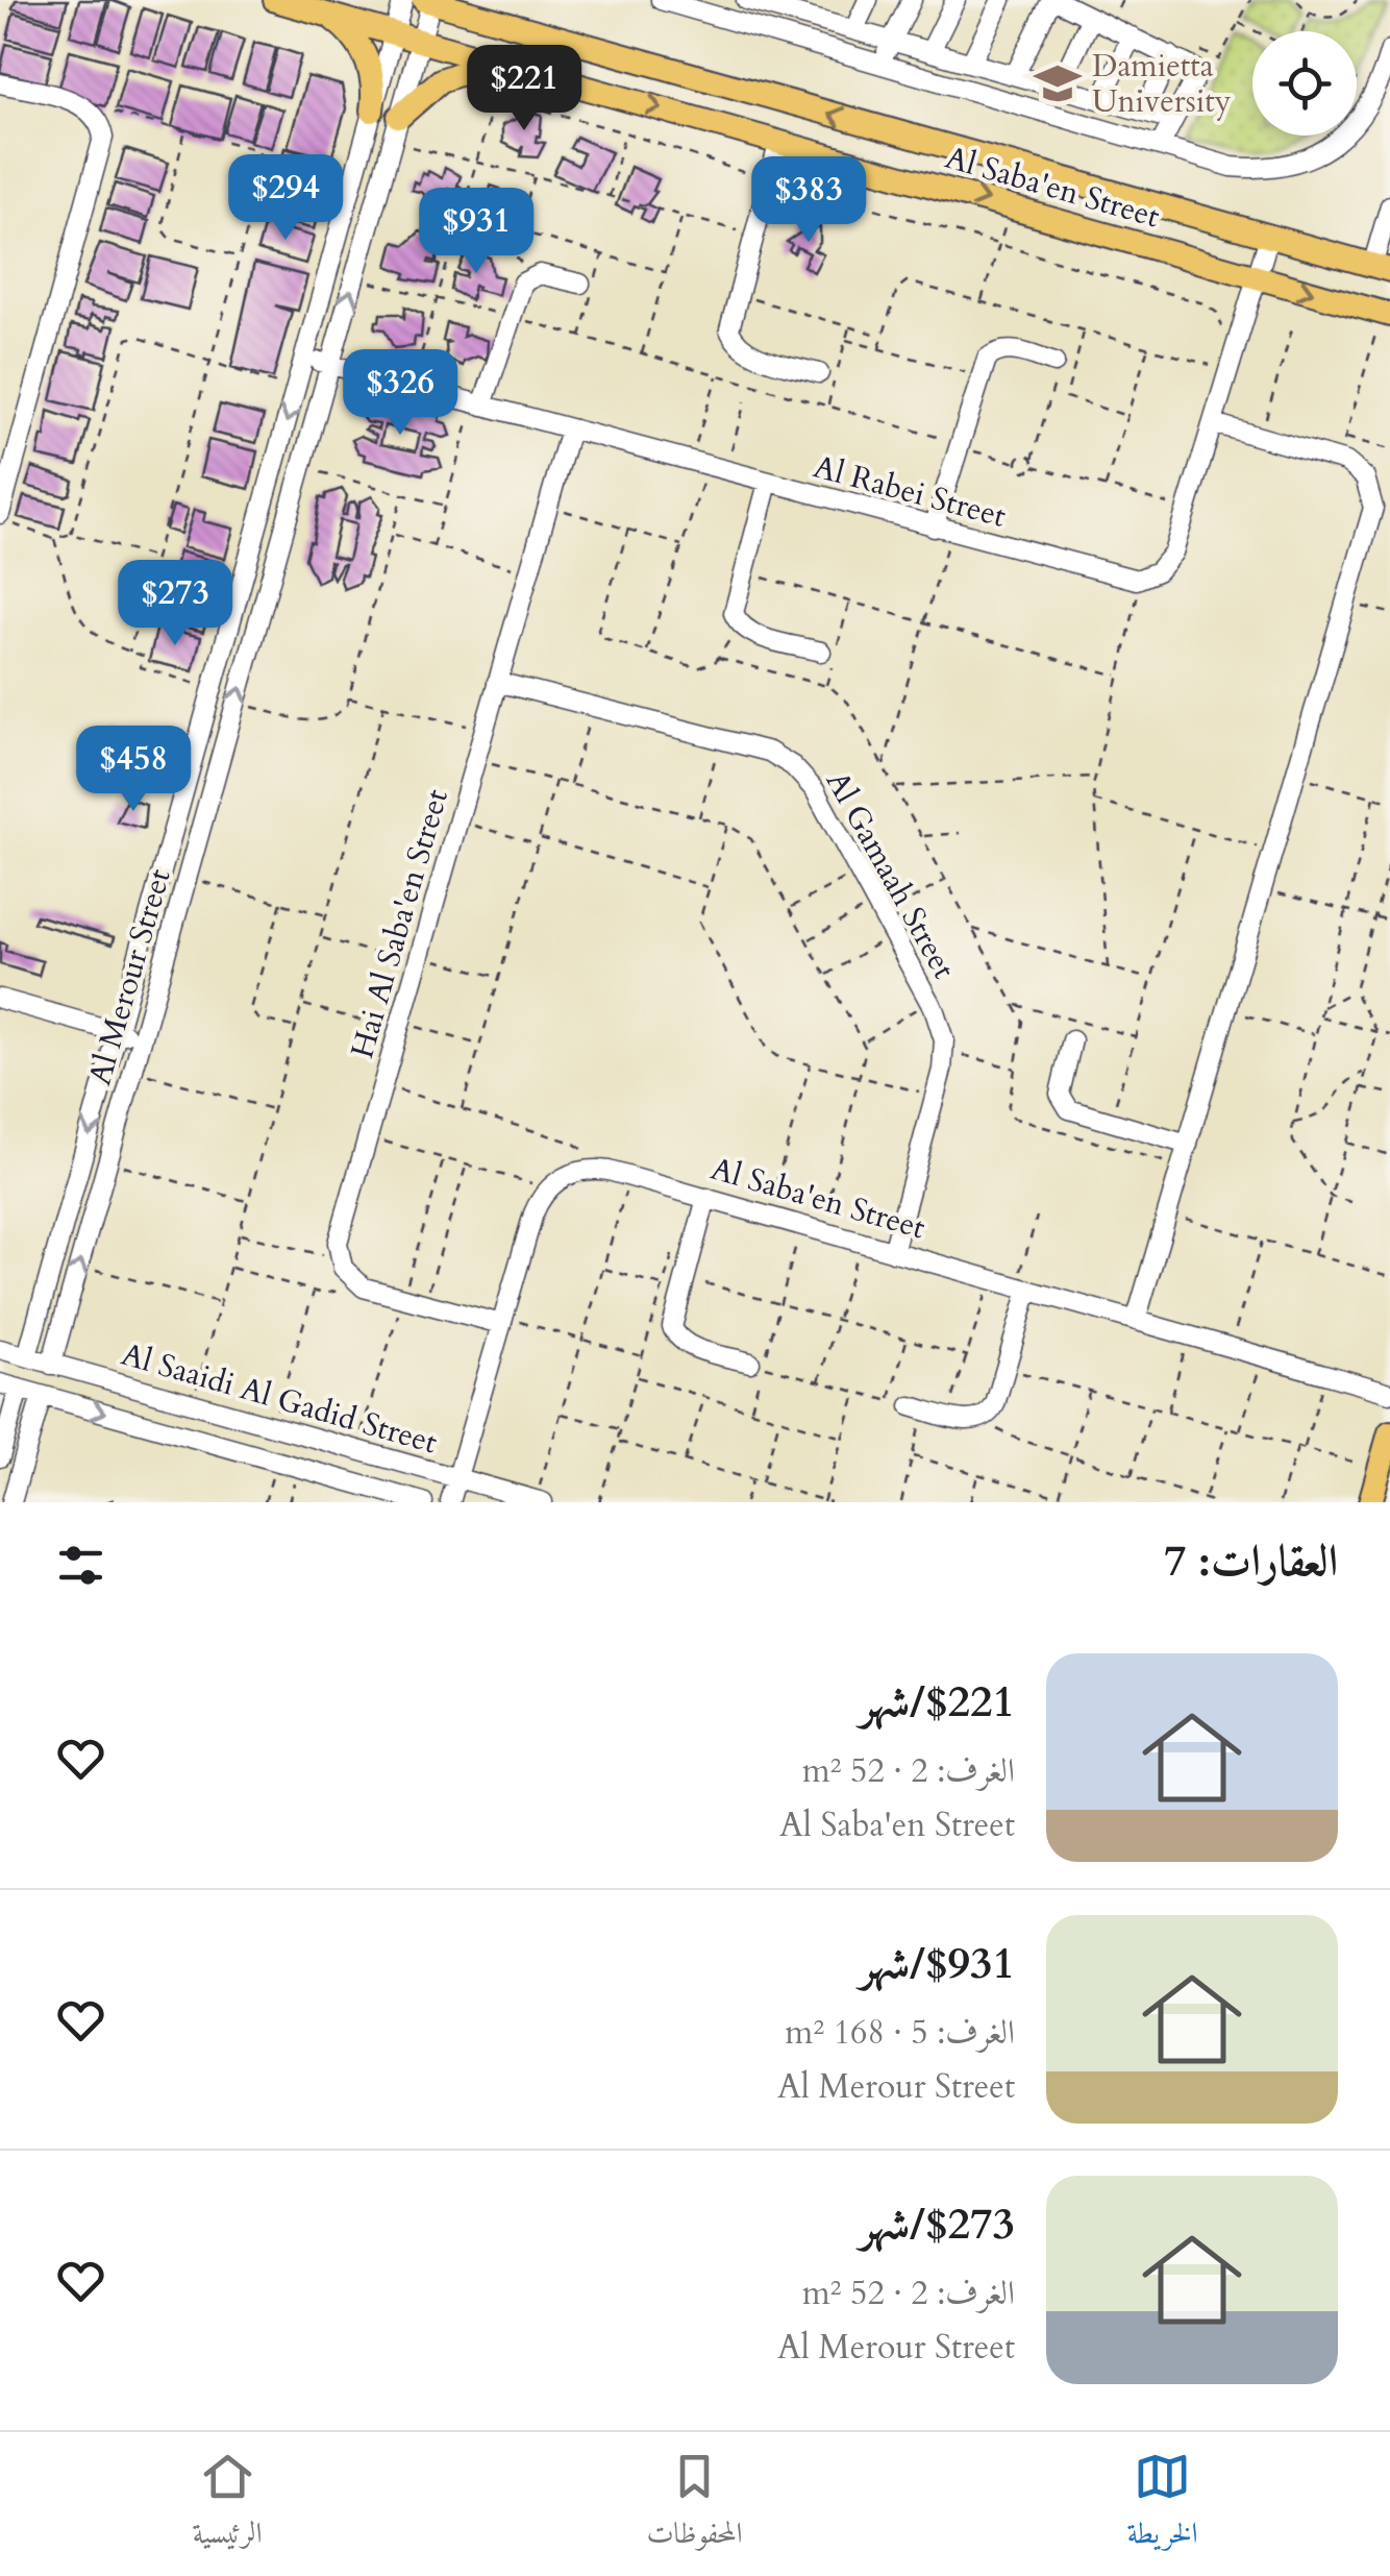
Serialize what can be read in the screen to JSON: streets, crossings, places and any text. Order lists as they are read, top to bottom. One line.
{"streets":{"main road":["Al Saba'en Street"],"street":["Al Rabei Street","Al Gamaah Street","Hai Al Saba'en Street","Al Merour Street","Al Saaidi Al Gadid Street"]},"crossings":[["Al Saba'en Street","Al Gamaah Street"],["Al Saba'en Street","Al Merour Street"],["Al Rabei Street","Hai Al Saba'en Street"],["Al Rabei Street","Al Merour Street"],["Al Gamaah Street","Hai Al Saba'en Street"],["Al Merour Street","Al Saaidi Al Gadid Street"]],"places":{"school or university":["Damietta University"]},"page":{"price":["$221","$294","$383","$931","$326","$273","$458"],"heading":"العقارات: 7","list":[{"name":"$221/شهر","note":"الغرف: 2 · 52 m² · Al Saba'en Street"},{"name":"$931/شهر","note":"الغرف: 5 · 168 m² · Al Merour Street"},{"name":"$273/شهر","note":"الغرف: 2 · 52 m² · Al Merour Street"}],"tabs":["الخريطة","المحفوظات","الرئيسية"]}}
